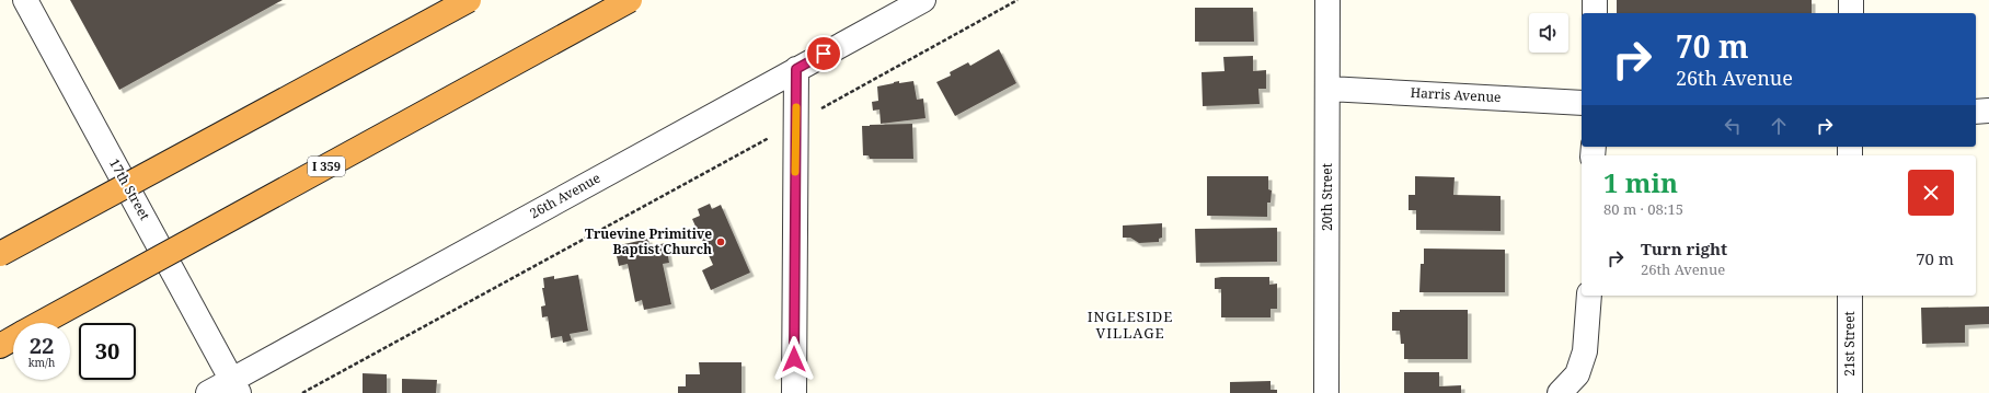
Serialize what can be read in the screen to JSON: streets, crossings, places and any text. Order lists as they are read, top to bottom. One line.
{"streets":{"highway":["I 359"],"street":["Harris Avenue","17th Street","26th Avenue","20th Street","21st Street"]},"crossings":[["Harris Avenue","20th Street"],["17th Street","26th Avenue"]],"districts":["INGLESIDE VILLAGE"],"places":["Truevine Primitive Baptist Church"],"page":{"turn":["70 m","26th Avenue"],"heading":["1 min","80 m · 08:15"],"list":[{"name":"Turn right","note":"26th Avenue","value":"70 m"}],"speed":"22 km/h","limit":"30"}}
